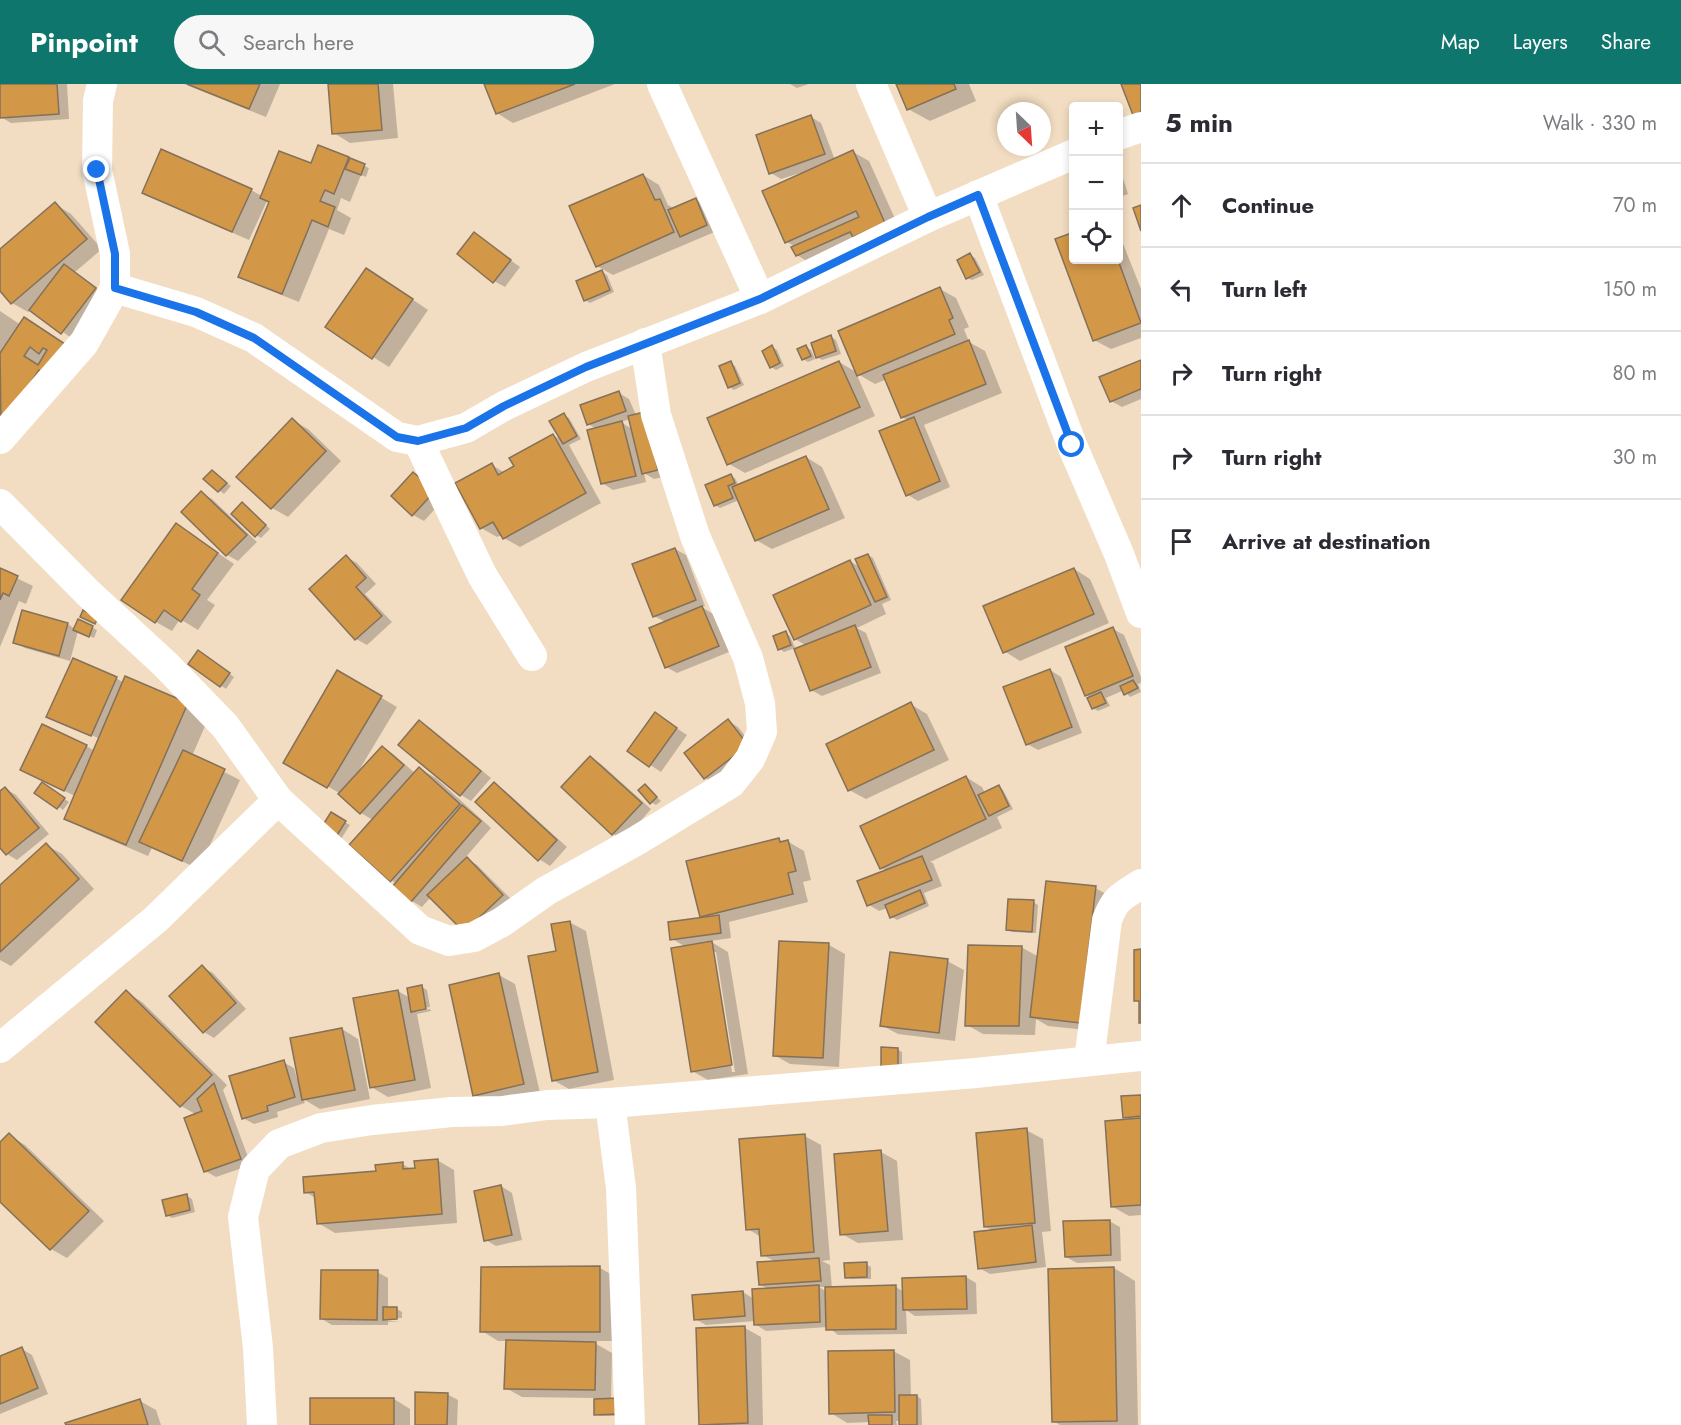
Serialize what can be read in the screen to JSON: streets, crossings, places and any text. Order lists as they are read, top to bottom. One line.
{"north":"bottom right","page":{"header":"Pinpoint","search":"Search here","nav":["Map","Layers","Share"],"heading":["5 min","Walk · 330 m"],"map_buttons":["+","−"],"list":[["Continue","70 m"],["Turn left","150 m"],["Turn right","80 m"],["Turn right","30 m"],"Arrive at destination"]}}
